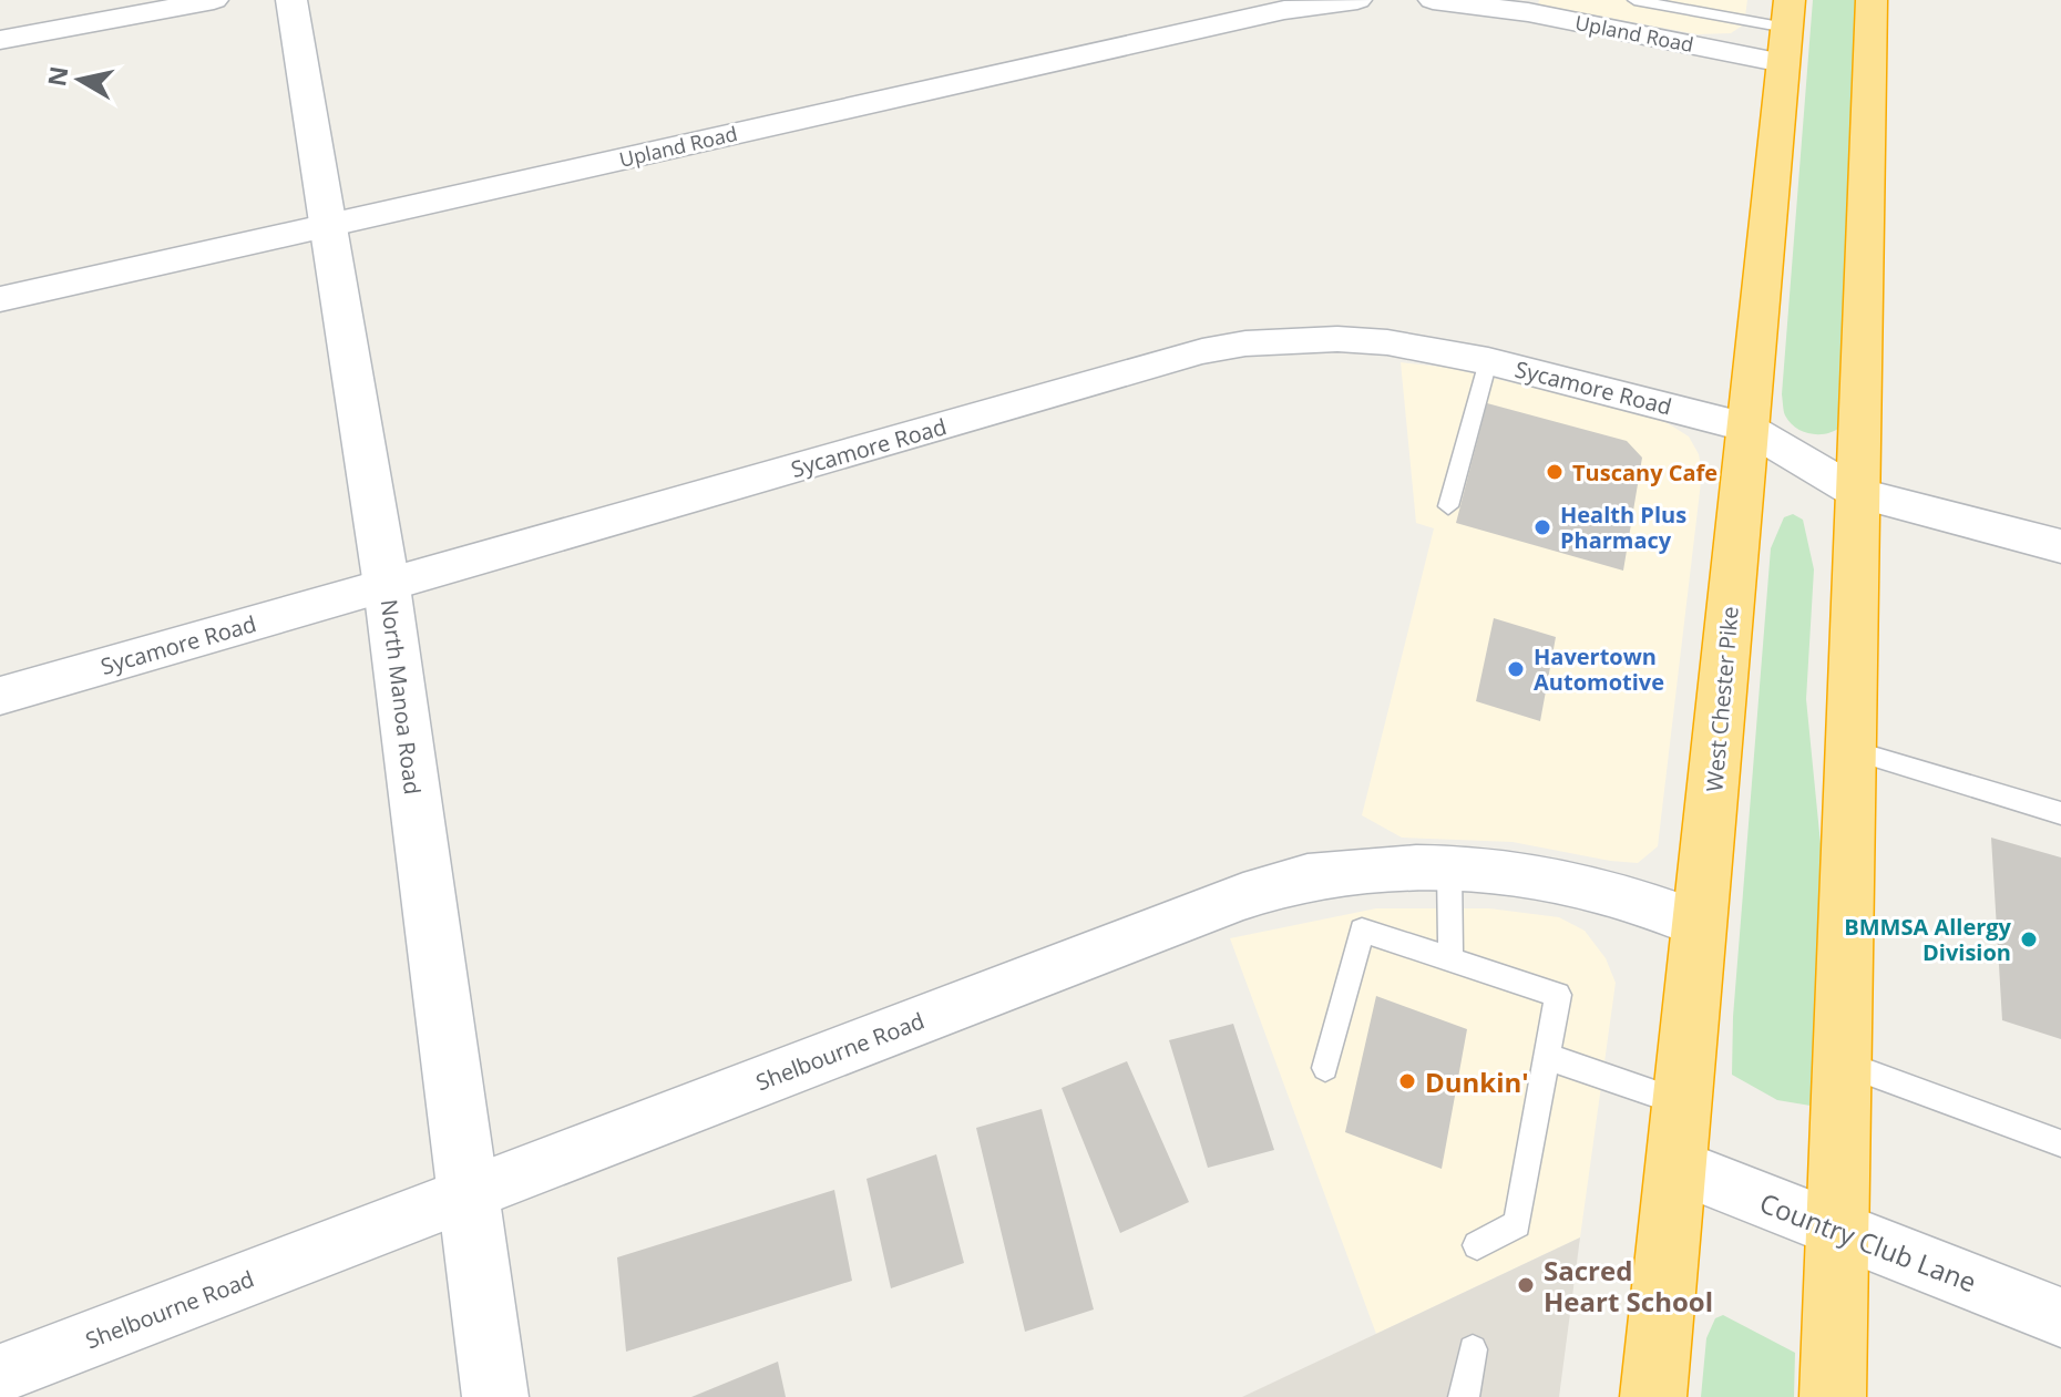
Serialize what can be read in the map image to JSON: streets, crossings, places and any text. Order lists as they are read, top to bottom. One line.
{"streets":{"highway":["West Chester Pike"],"main road":["North Manoa Road"],"street":["Upland Road","Sycamore Road","Shelbourne Road","Country Club Lane"]},"crossings":[["Upland Road","North Manoa Road"],["Upland Road","West Chester Pike"],["Sycamore Road","North Manoa Road"],["Sycamore Road","West Chester Pike"],["North Manoa Road","Shelbourne Road"],["West Chester Pike","Shelbourne Road"],["West Chester Pike","Country Club Lane"]],"places":["Tuscany Cafe","Health Plus Pharmacy","Havertown Automotive","BMMSA Allergy Division","Dunkin'","Sacred Heart School"],"north":"left"}
